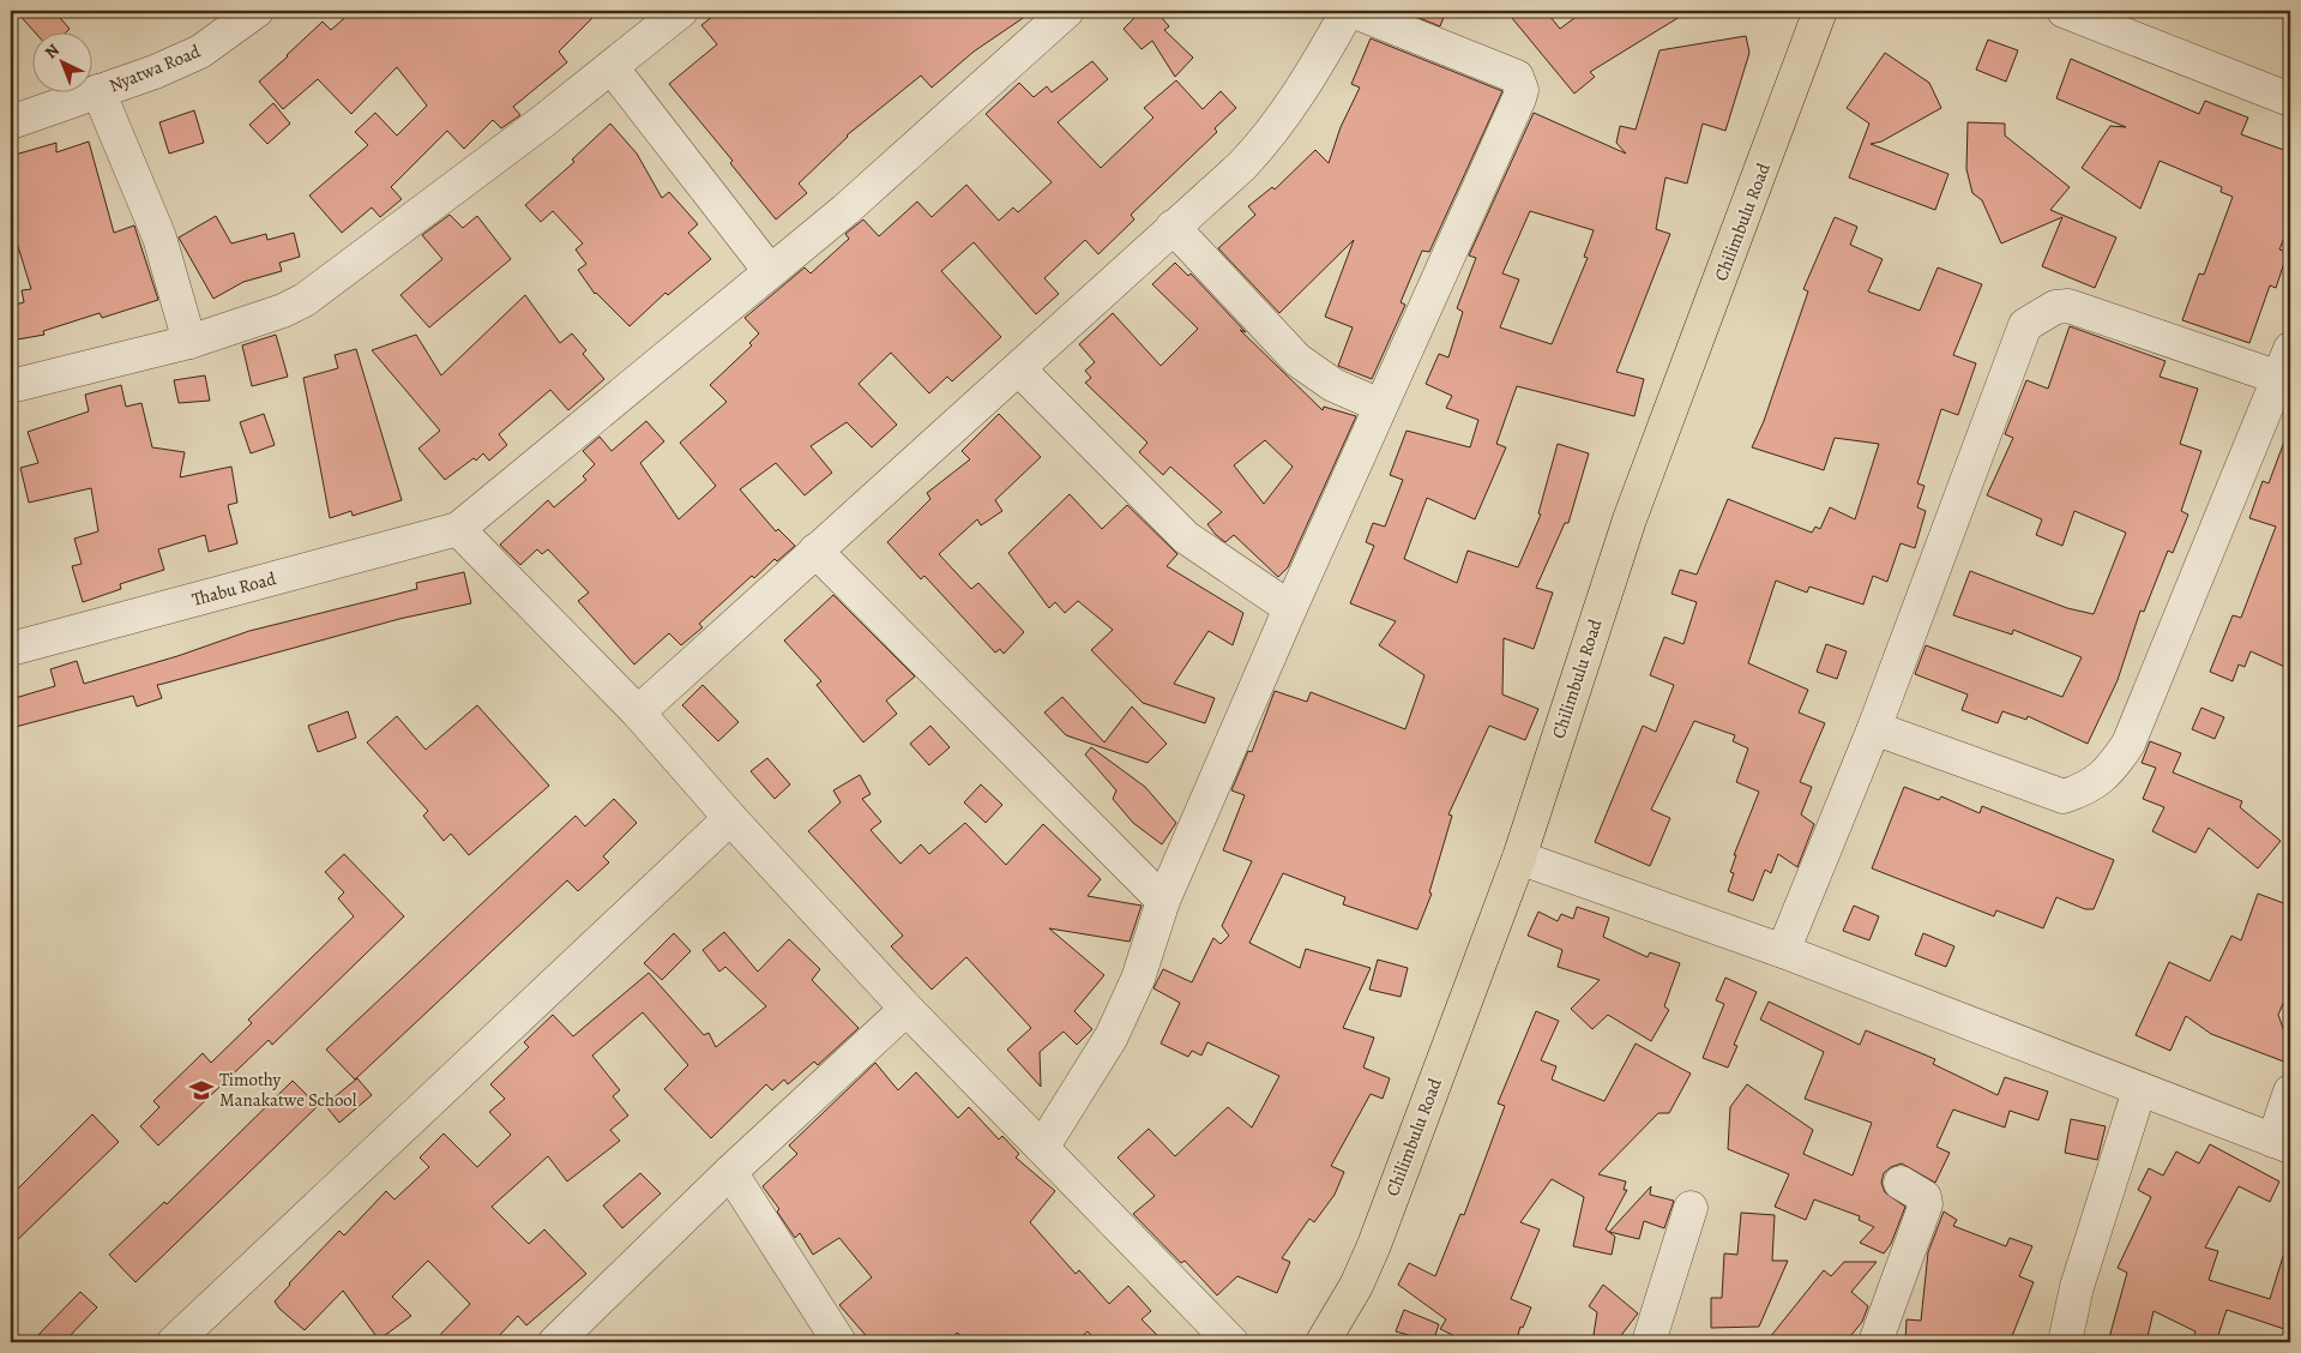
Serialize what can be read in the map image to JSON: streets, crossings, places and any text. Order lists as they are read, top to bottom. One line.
{"streets":{"main road":["Chilimbulu Road"],"street":["Nyatwa Road","Thabu Road"]},"places":{"school or university":["Timothy Manakatwe School"]},"north":"top left"}
